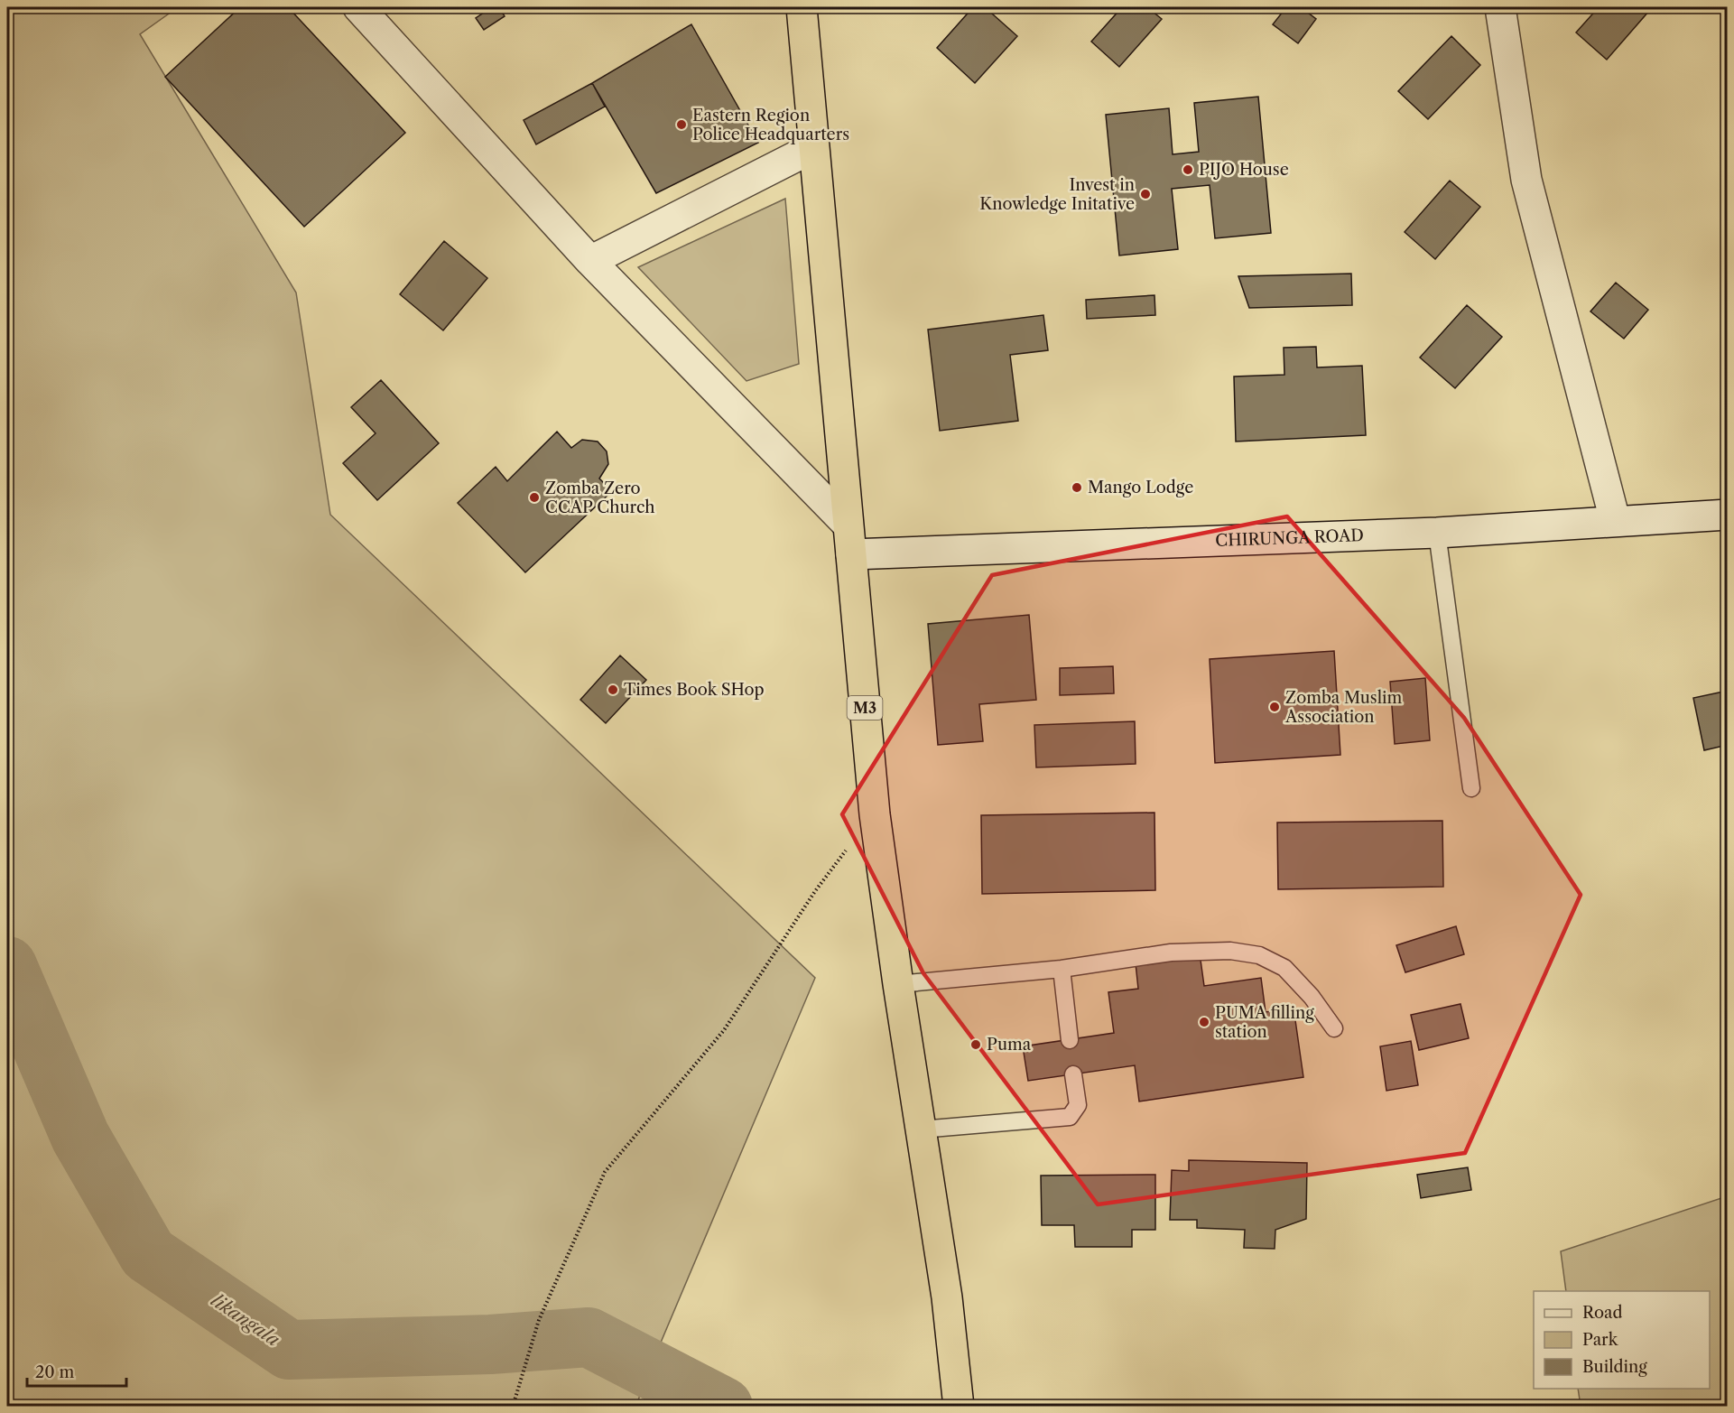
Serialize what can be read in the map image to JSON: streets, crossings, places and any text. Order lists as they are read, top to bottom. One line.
{"streets":{"highway":["M3"],"street":["CHIRUNGA ROAD"]},"crossings":[["CHIRUNGA ROAD","M3"]],"water":["likangala"],"places":["Eastern Region Police Headquarters","PIJO House","Invest in Knowledge Initative","Mango Lodge","Zomba Zero CCAP Church","Times Book SHop","Zomba Muslim Association","PUMA filling station","Puma"],"legend":["Road","Park","Building"],"scale_bar":"20 m"}
